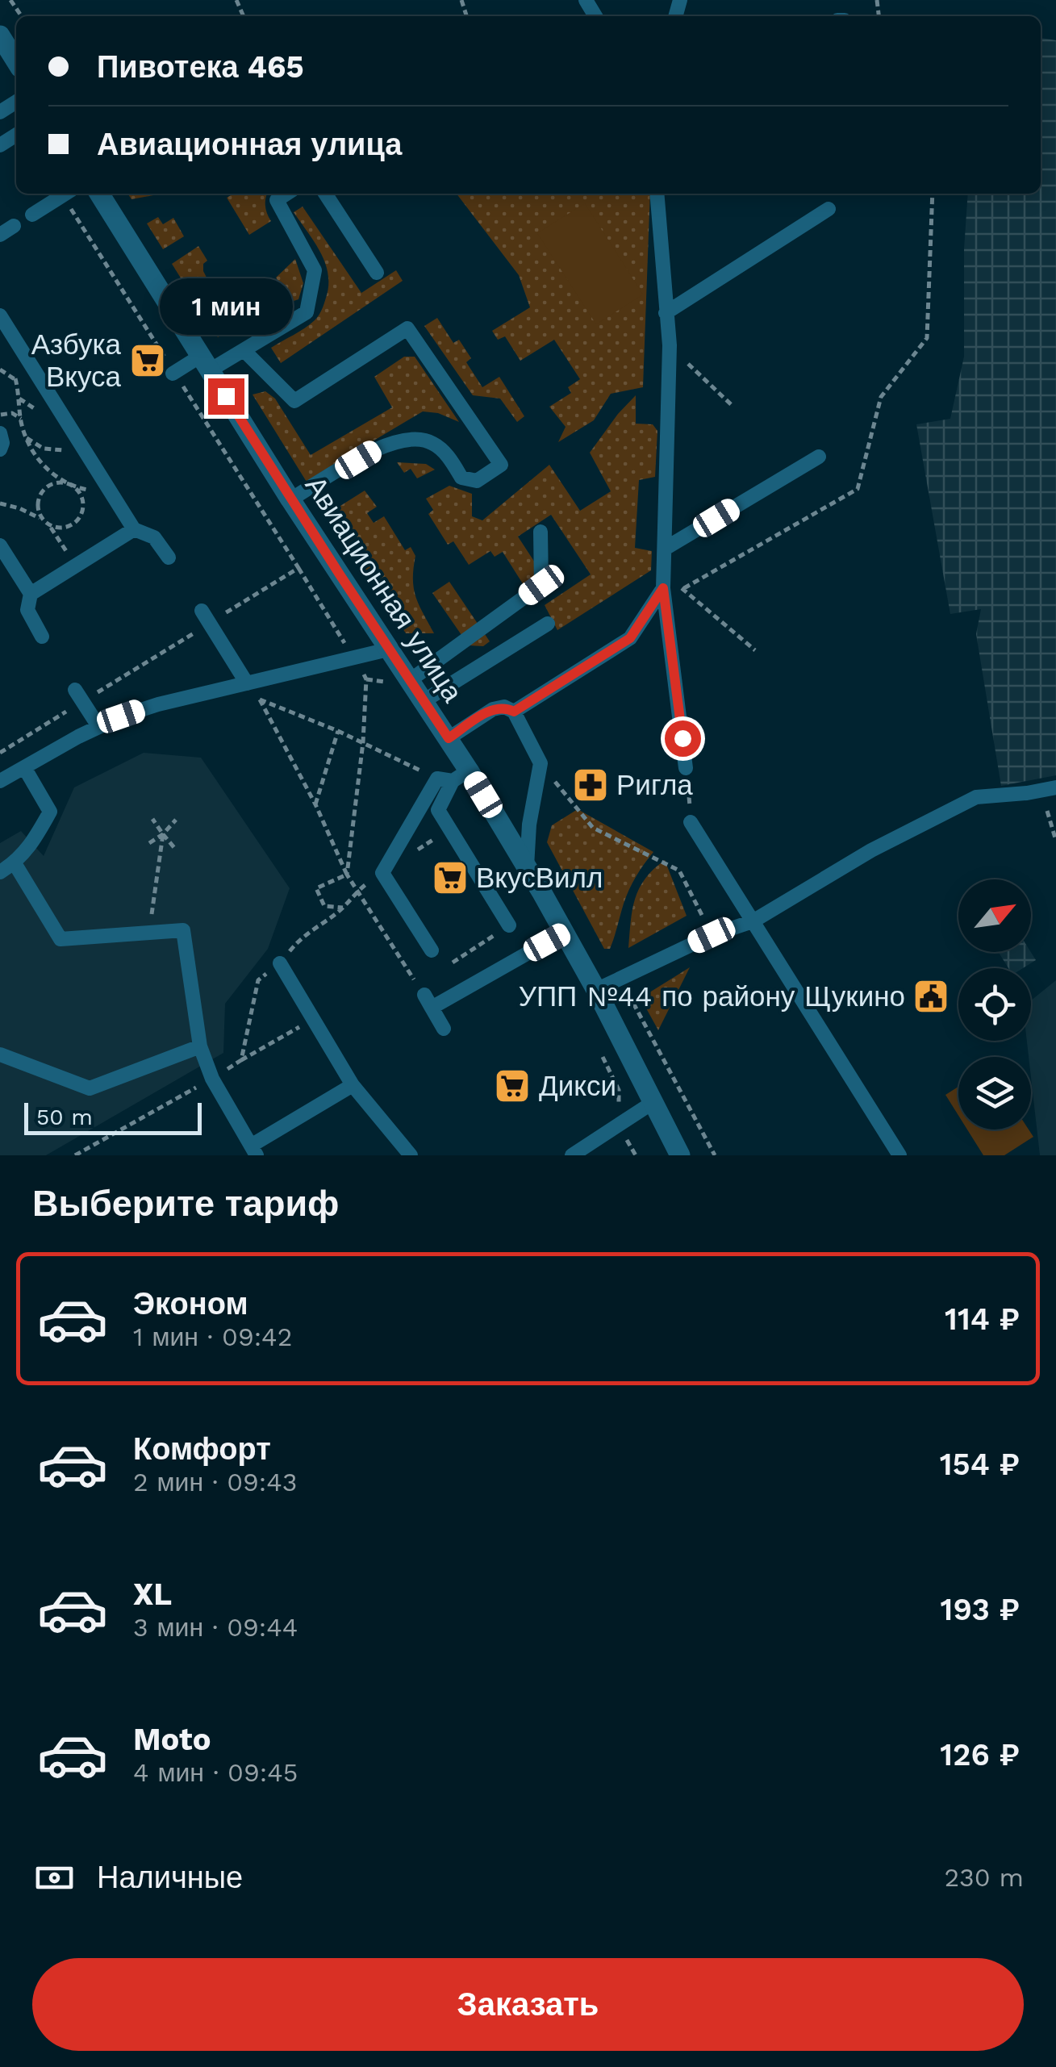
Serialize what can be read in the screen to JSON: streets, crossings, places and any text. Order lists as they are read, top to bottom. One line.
{"streets":{"street":["Авиационная улица"]},"places":{"supermarket":["Азбука Вкуса","ВкусВилл","Дикси"],"pharmacy":["Ригла"],"public building":["УПП №44 по району Щукино"]},"scale_bar":"50 m","north":"top right","page":{"banner":["Пивотека 465","Авиационная улица"],"bubble":"1 мин","scale":"50 m","heading":"Выберите тариф","list":[{"name":"Эконом","note":"1 мин · 09:42","value":"114 ₽"},{"name":"Комфорт","note":"2 мин · 09:43","value":"154 ₽"},{"name":"XL","note":"3 мин · 09:44","value":"193 ₽"},{"name":"Moto","note":"4 мин · 09:45","value":"126 ₽"}],"pay":["Наличные","230 m"],"buttons":"Заказать"}}
